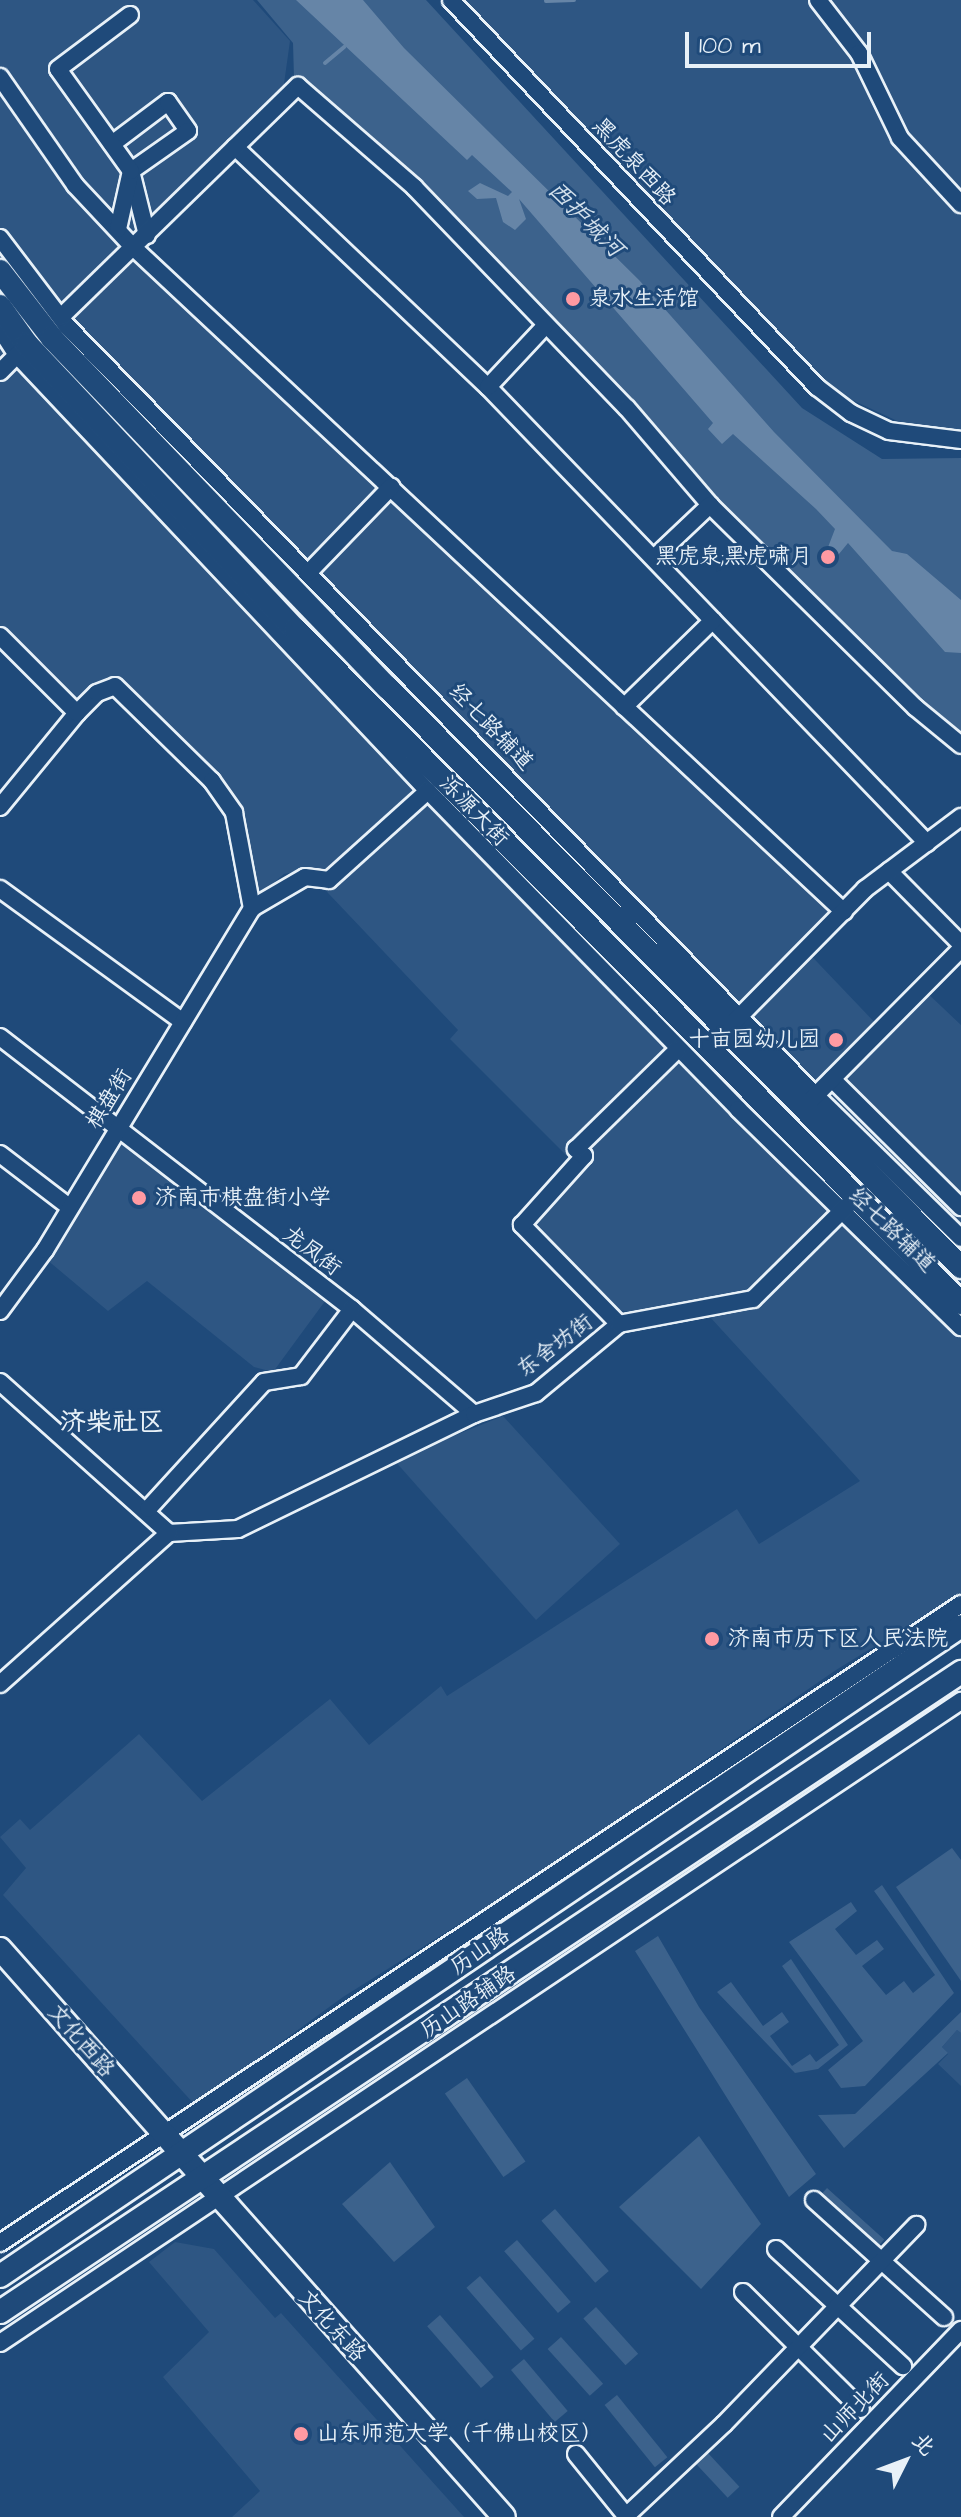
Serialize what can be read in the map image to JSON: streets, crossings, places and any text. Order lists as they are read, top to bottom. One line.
{"streets":{"main road":["泺源大街","历山路","文化西路","文化东路"],"street":["黑虎泉西路","经七路辅道","棋盘街","龙凤街","东舍坊街","历山路辅路","山师北街"]},"crossings":[["经七路辅道","泺源大街"],["经七路辅道","东舍坊街"],["泺源大街","东舍坊街"],["棋盘街","龙凤街"],["龙凤街","东舍坊街"],["历山路","历山路辅路"],["历山路","文化东路"],["历山路辅路","文化东路"],["文化西路","文化东路"]],"districts":["济柴社区"],"water":["西护城河"],"places":["泉水生活馆","黑虎泉;黑虎啸月","十亩园幼儿园","济南市棋盘街小学","济南市历下区人民法院","山东师范大学（千佛山校区）"],"scale_bar":"100 m","north":"top right"}
